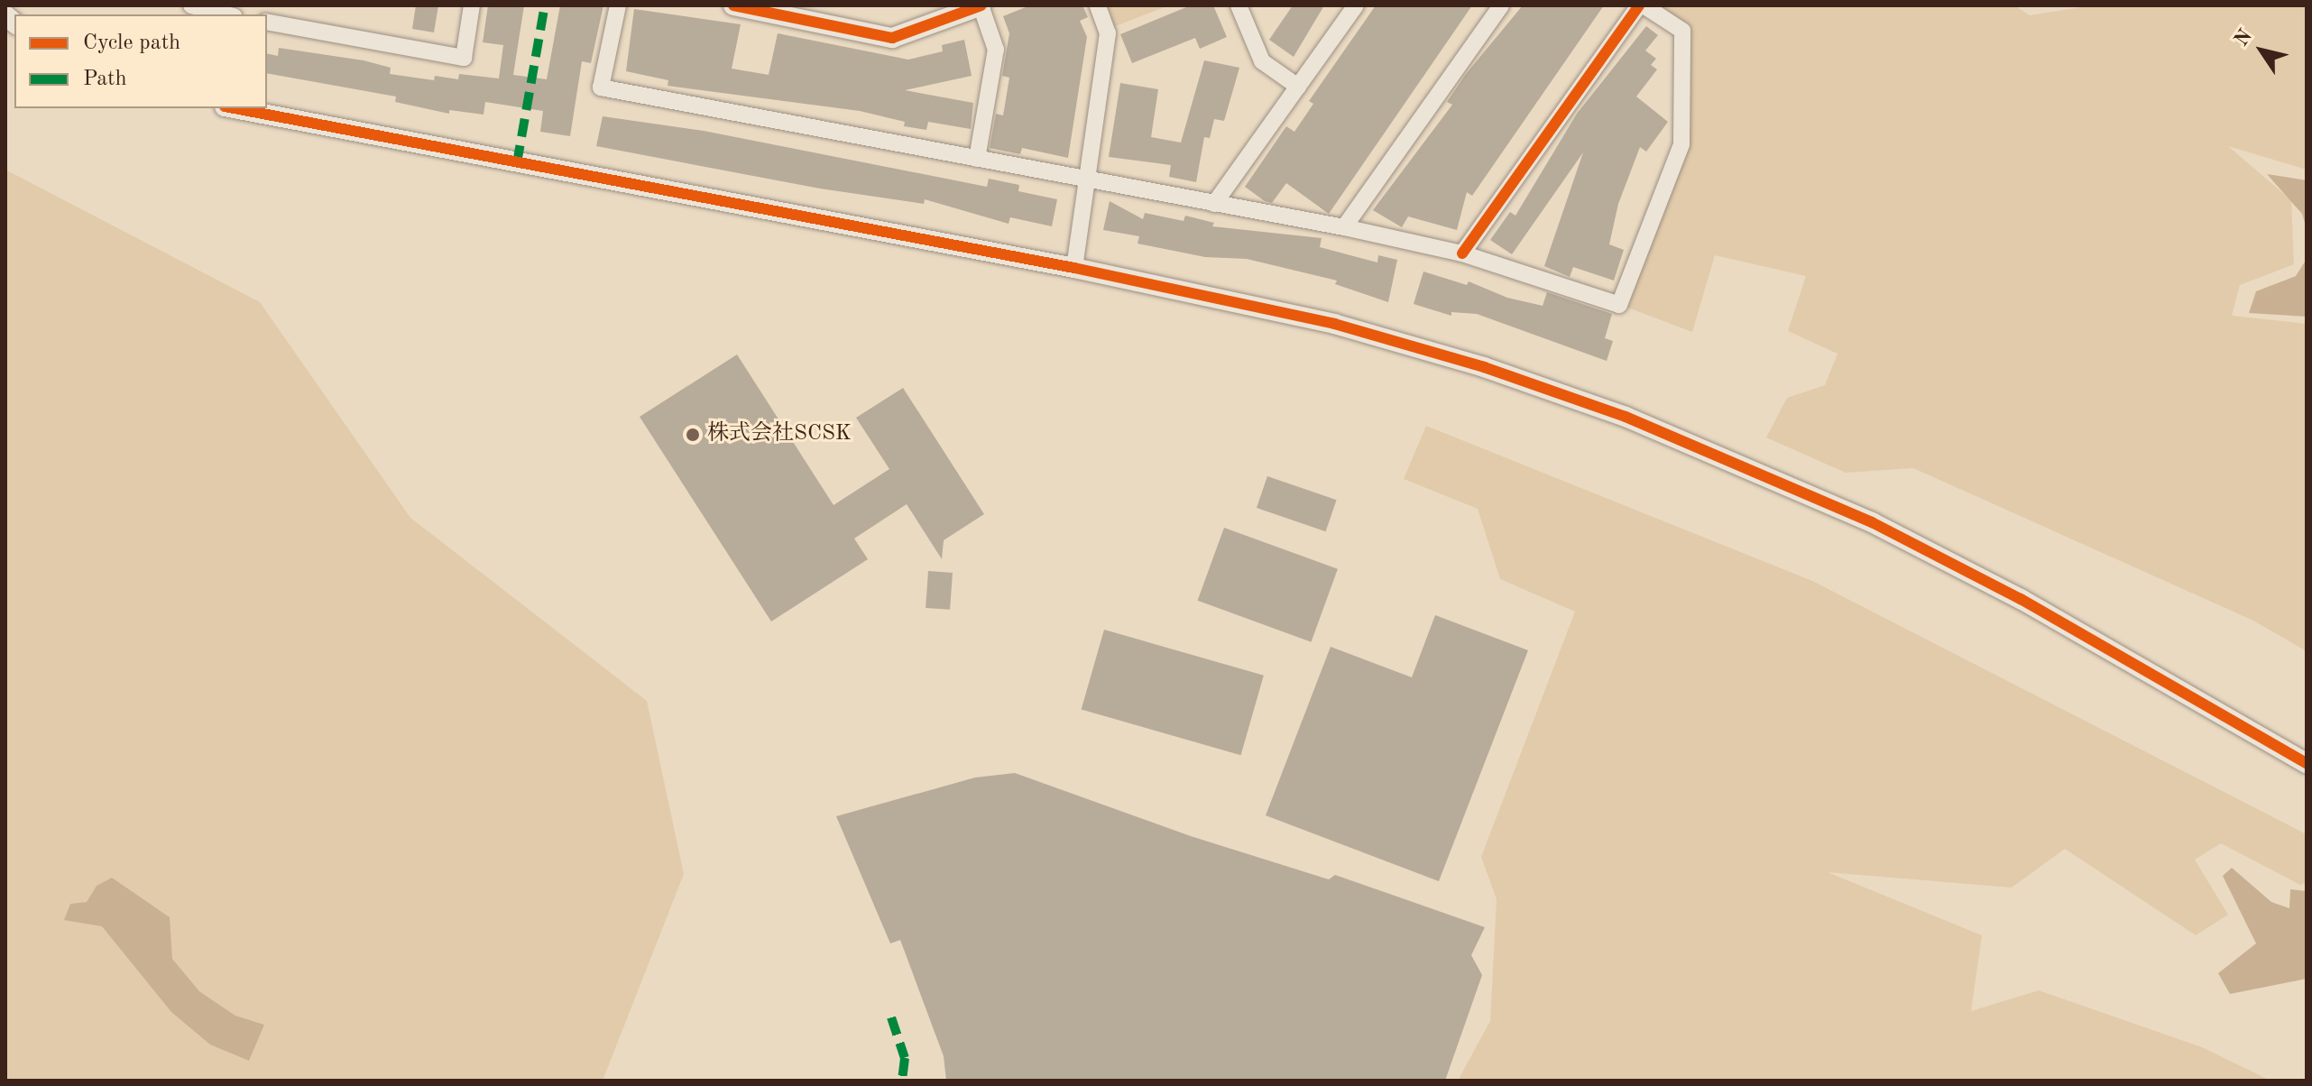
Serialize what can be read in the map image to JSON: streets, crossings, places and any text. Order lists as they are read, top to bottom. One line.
{"places":["株式会社SCSK"],"legend":["Cycle path","Path"],"north":"top left"}
